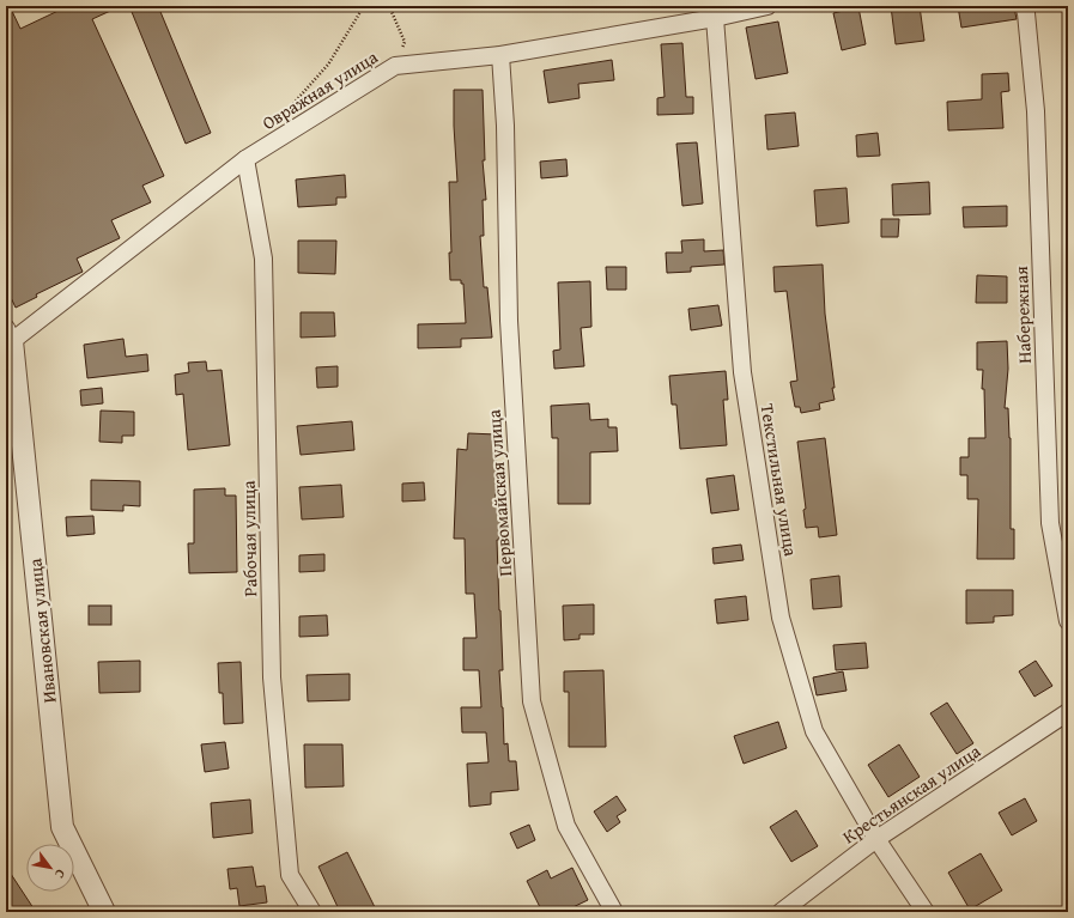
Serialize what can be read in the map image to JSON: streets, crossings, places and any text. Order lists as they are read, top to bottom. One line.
{"streets":{"street":["Овражная улица","Набережная","Текстильная улица","Первомайская улица","Рабочая улица","Ивановская улица","Крестьянская улица"]},"crossings":[["Овражная улица","Текстильная улица"],["Овражная улица","Первомайская улица"],["Овражная улица","Рабочая улица"],["Овражная улица","Ивановская улица"],["Текстильная улица","Крестьянская улица"]],"north":"bottom right"}
